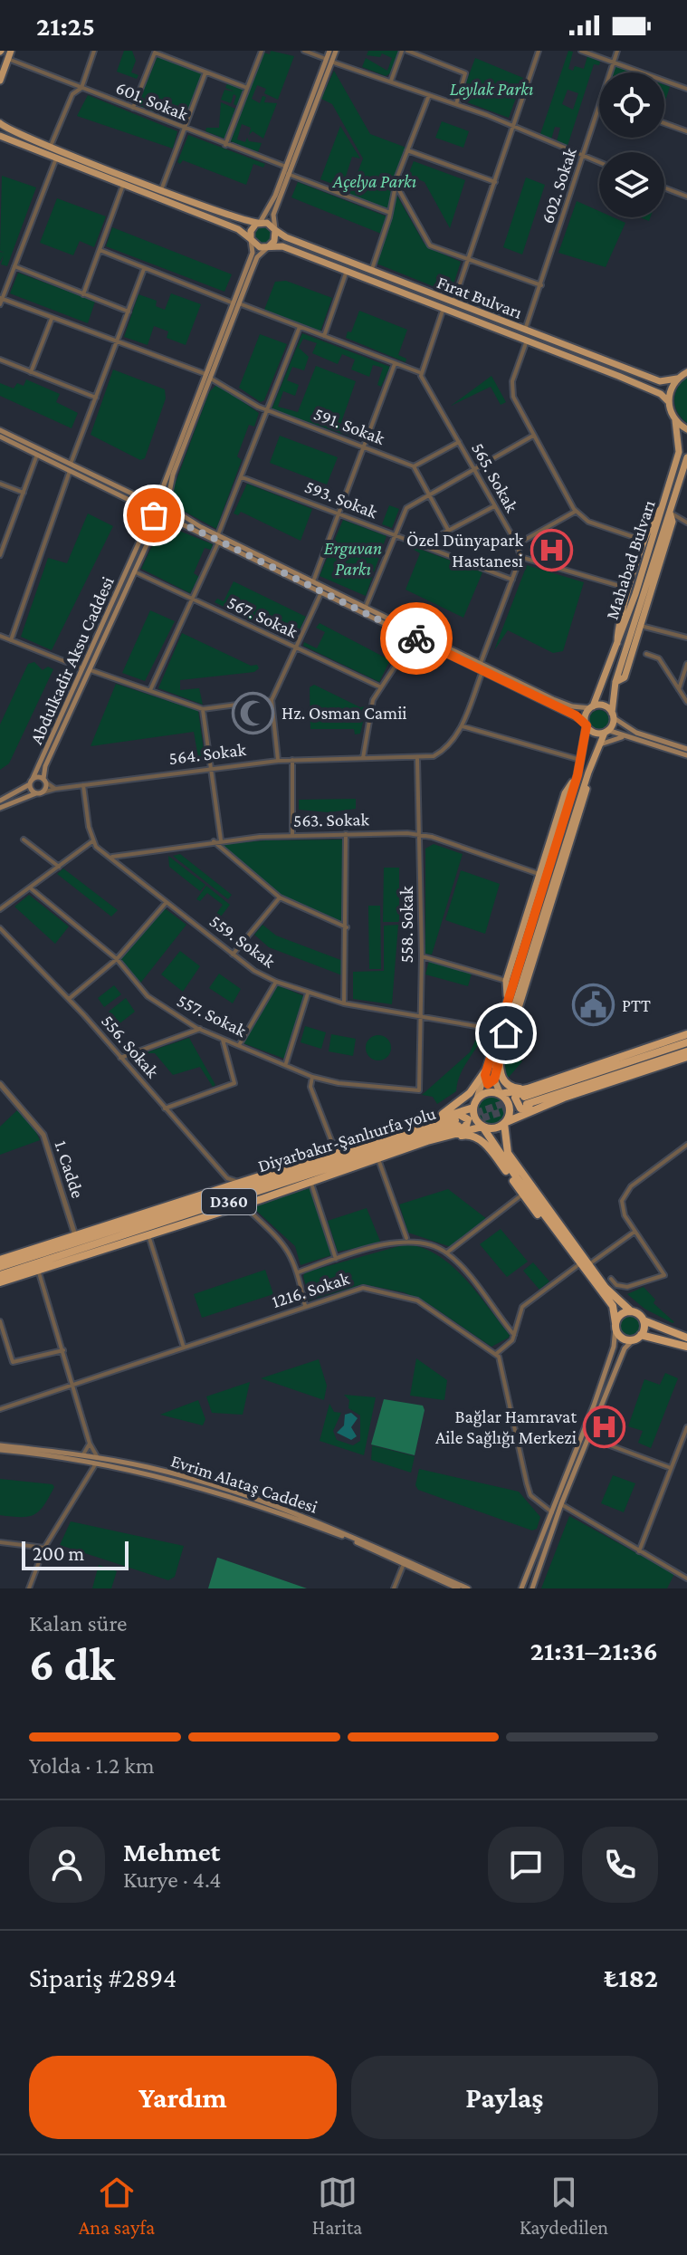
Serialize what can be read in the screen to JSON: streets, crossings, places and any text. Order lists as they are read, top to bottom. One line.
{"streets":{"highway":["Diyarbakır-Şanlıurfa yolu","D360"],"main road":["Fırat Bulvarı","Mahabad Bulvarı","Abdulkadir Aksu Caddesi","Evrim Alataş Caddesi"],"street":["601. Sokak","602. Sokak","591. Sokak","565. Sokak","593. Sokak","567. Sokak","564. Sokak","563. Sokak","558. Sokak","559. Sokak","557. Sokak","556. Sokak","1. Cadde","1216. Sokak"]},"crossings":[["602. Sokak","Fırat Bulvarı"],["567. Sokak","Abdulkadir Aksu Caddesi"],["Abdulkadir Aksu Caddesi","564. Sokak"],["564. Sokak","558. Sokak"],["563. Sokak","558. Sokak"],["563. Sokak","559. Sokak"],["558. Sokak","559. Sokak"],["558. Sokak","557. Sokak"]],"parks":["Leylak Parkı","Açelya Parkı","Erguvan Parkı"],"places":{"hospital":["Özel Dünyapark Hastanesi","Bağlar Hamravat Aile Sağlığı Merkezi"],"mosque":["Hz. Osman Camii"],"public building":["PTT"]},"scale_bar":"200 m","page":{"status":"21:25","scale":"200 m","heading":["6 dk","Kalan süre","21:31–21:36"],"panel":["Mehmet","Kurye · 4.4","Sipariş #2894","₺182"],"bar":"Yolda · 1.2 km","buttons":["Yardım","Paylaş"],"tabs":["Ana sayfa","Harita","Kaydedilen"]}}
